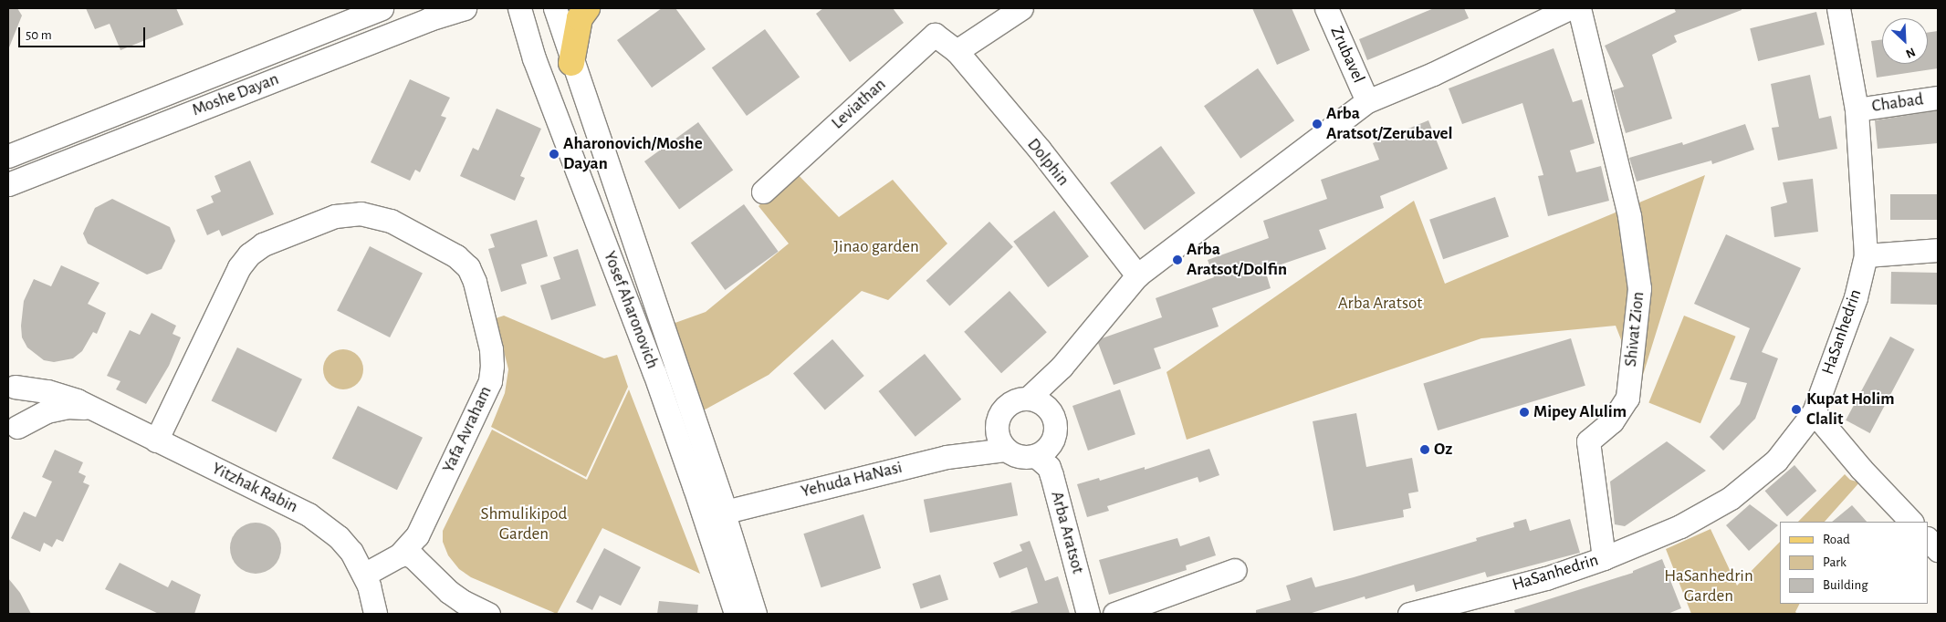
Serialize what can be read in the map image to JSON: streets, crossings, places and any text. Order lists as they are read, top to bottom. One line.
{"streets":{"street":["Zrubavel","Moshe Dayan","Chabad","Leviathan","Dolphin","Yosef Aharonovich","Shivat Zion","HaSanhedrin","Yafa Avraham","Yehuda HaNasi","Yitzhak Rabin","Arba Aratsot"]},"crossings":[["Chabad","HaSanhedrin"],["Leviathan","Dolphin"],["Yosef Aharonovich","Yehuda HaNasi"],["Shivat Zion","HaSanhedrin"],["Yafa Avraham","Yitzhak Rabin"],["Yehuda HaNasi","Arba Aratsot"]],"parks":["Jinao garden","Arba Aratsot","Shmulikipod Garden","HaSanhedrin Garden"],"places":["Arba Aratsot/Zerubavel","Aharonovich/Moshe Dayan","Arba Aratsot/Dolfin","Kupat Holim Clalit","Mipey Alulim","Oz"],"legend":["Road","Park","Building"],"scale_bar":"50 m","north":"bottom right"}
